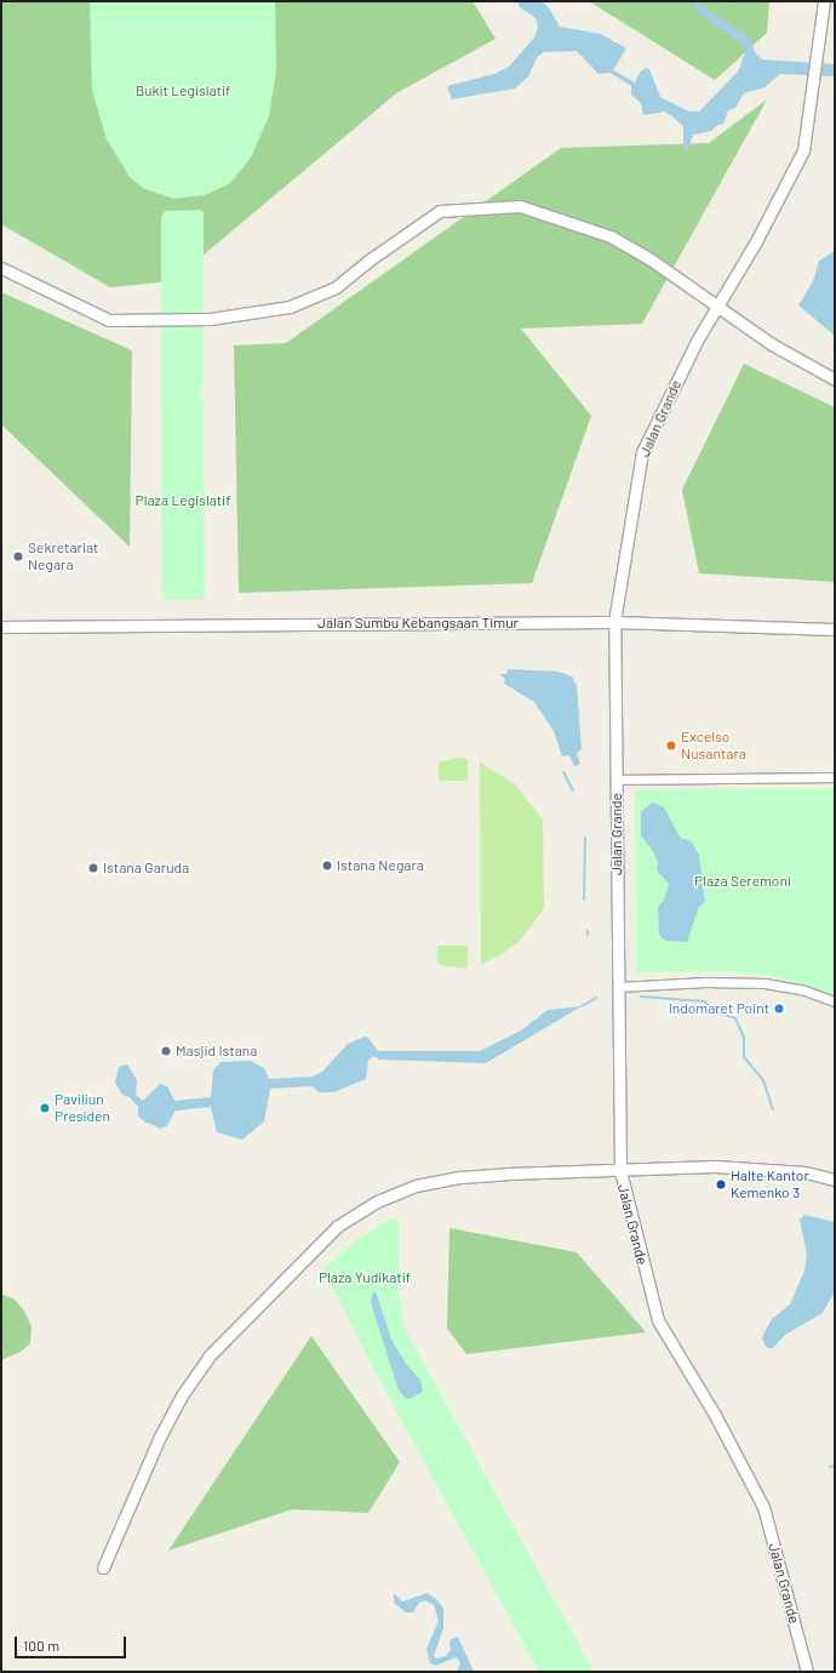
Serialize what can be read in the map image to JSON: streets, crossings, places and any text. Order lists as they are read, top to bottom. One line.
{"streets":{"street":["Jalan Grande","Jalan Sumbu Kebangsaan Timur"]},"crossings":[["Jalan Grande","Jalan Sumbu Kebangsaan Timur"]],"parks":["Bukit Legislatif","Plaza Legislatif","Plaza Seremoni","Plaza Yudikatif"],"places":["Sekretariat Negara","Excelso Nusantara","Istana Negara","Istana Garuda","Indomaret Point","Masjid Istana","Paviliun Presiden","Halte Kantor Kemenko 3"],"scale_bar":"100 m"}
